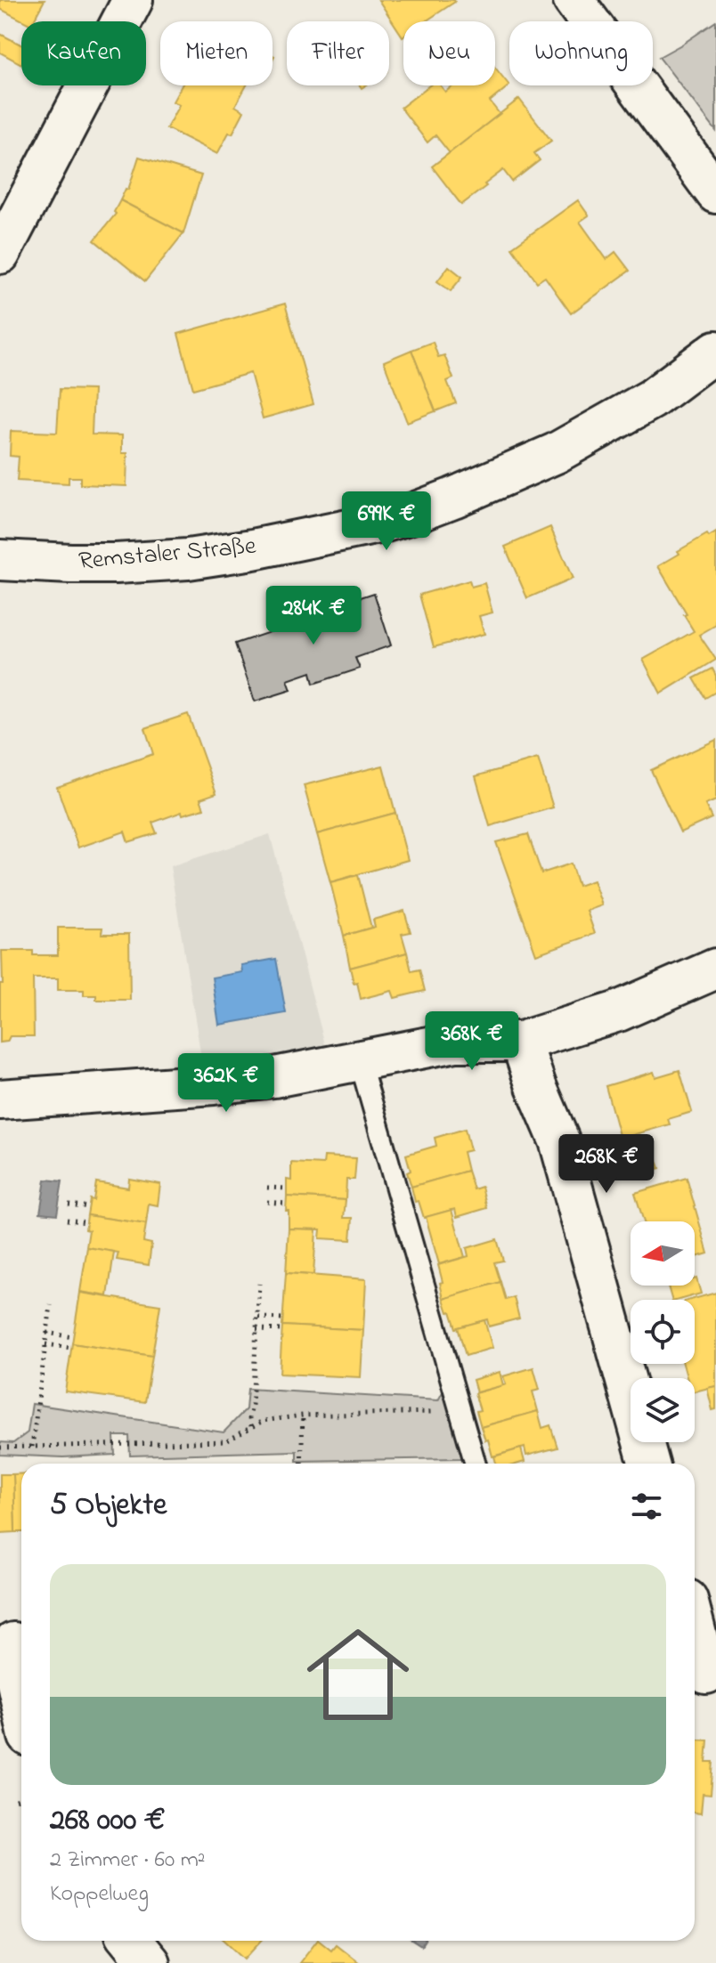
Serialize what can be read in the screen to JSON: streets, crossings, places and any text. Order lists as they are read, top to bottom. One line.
{"streets":{"street":["Remstaler Straße"]},"north":"left","page":{"chip":["Kaufen","Mieten","Filter","Neu","Wohnung"],"price":["699K €","284K €","368K €","362K €","268K €"],"heading":"5 Objekte","list":[{"name":"268 000 €","note":"2 Zimmer · 60 m² · Koppelweg"}]}}
